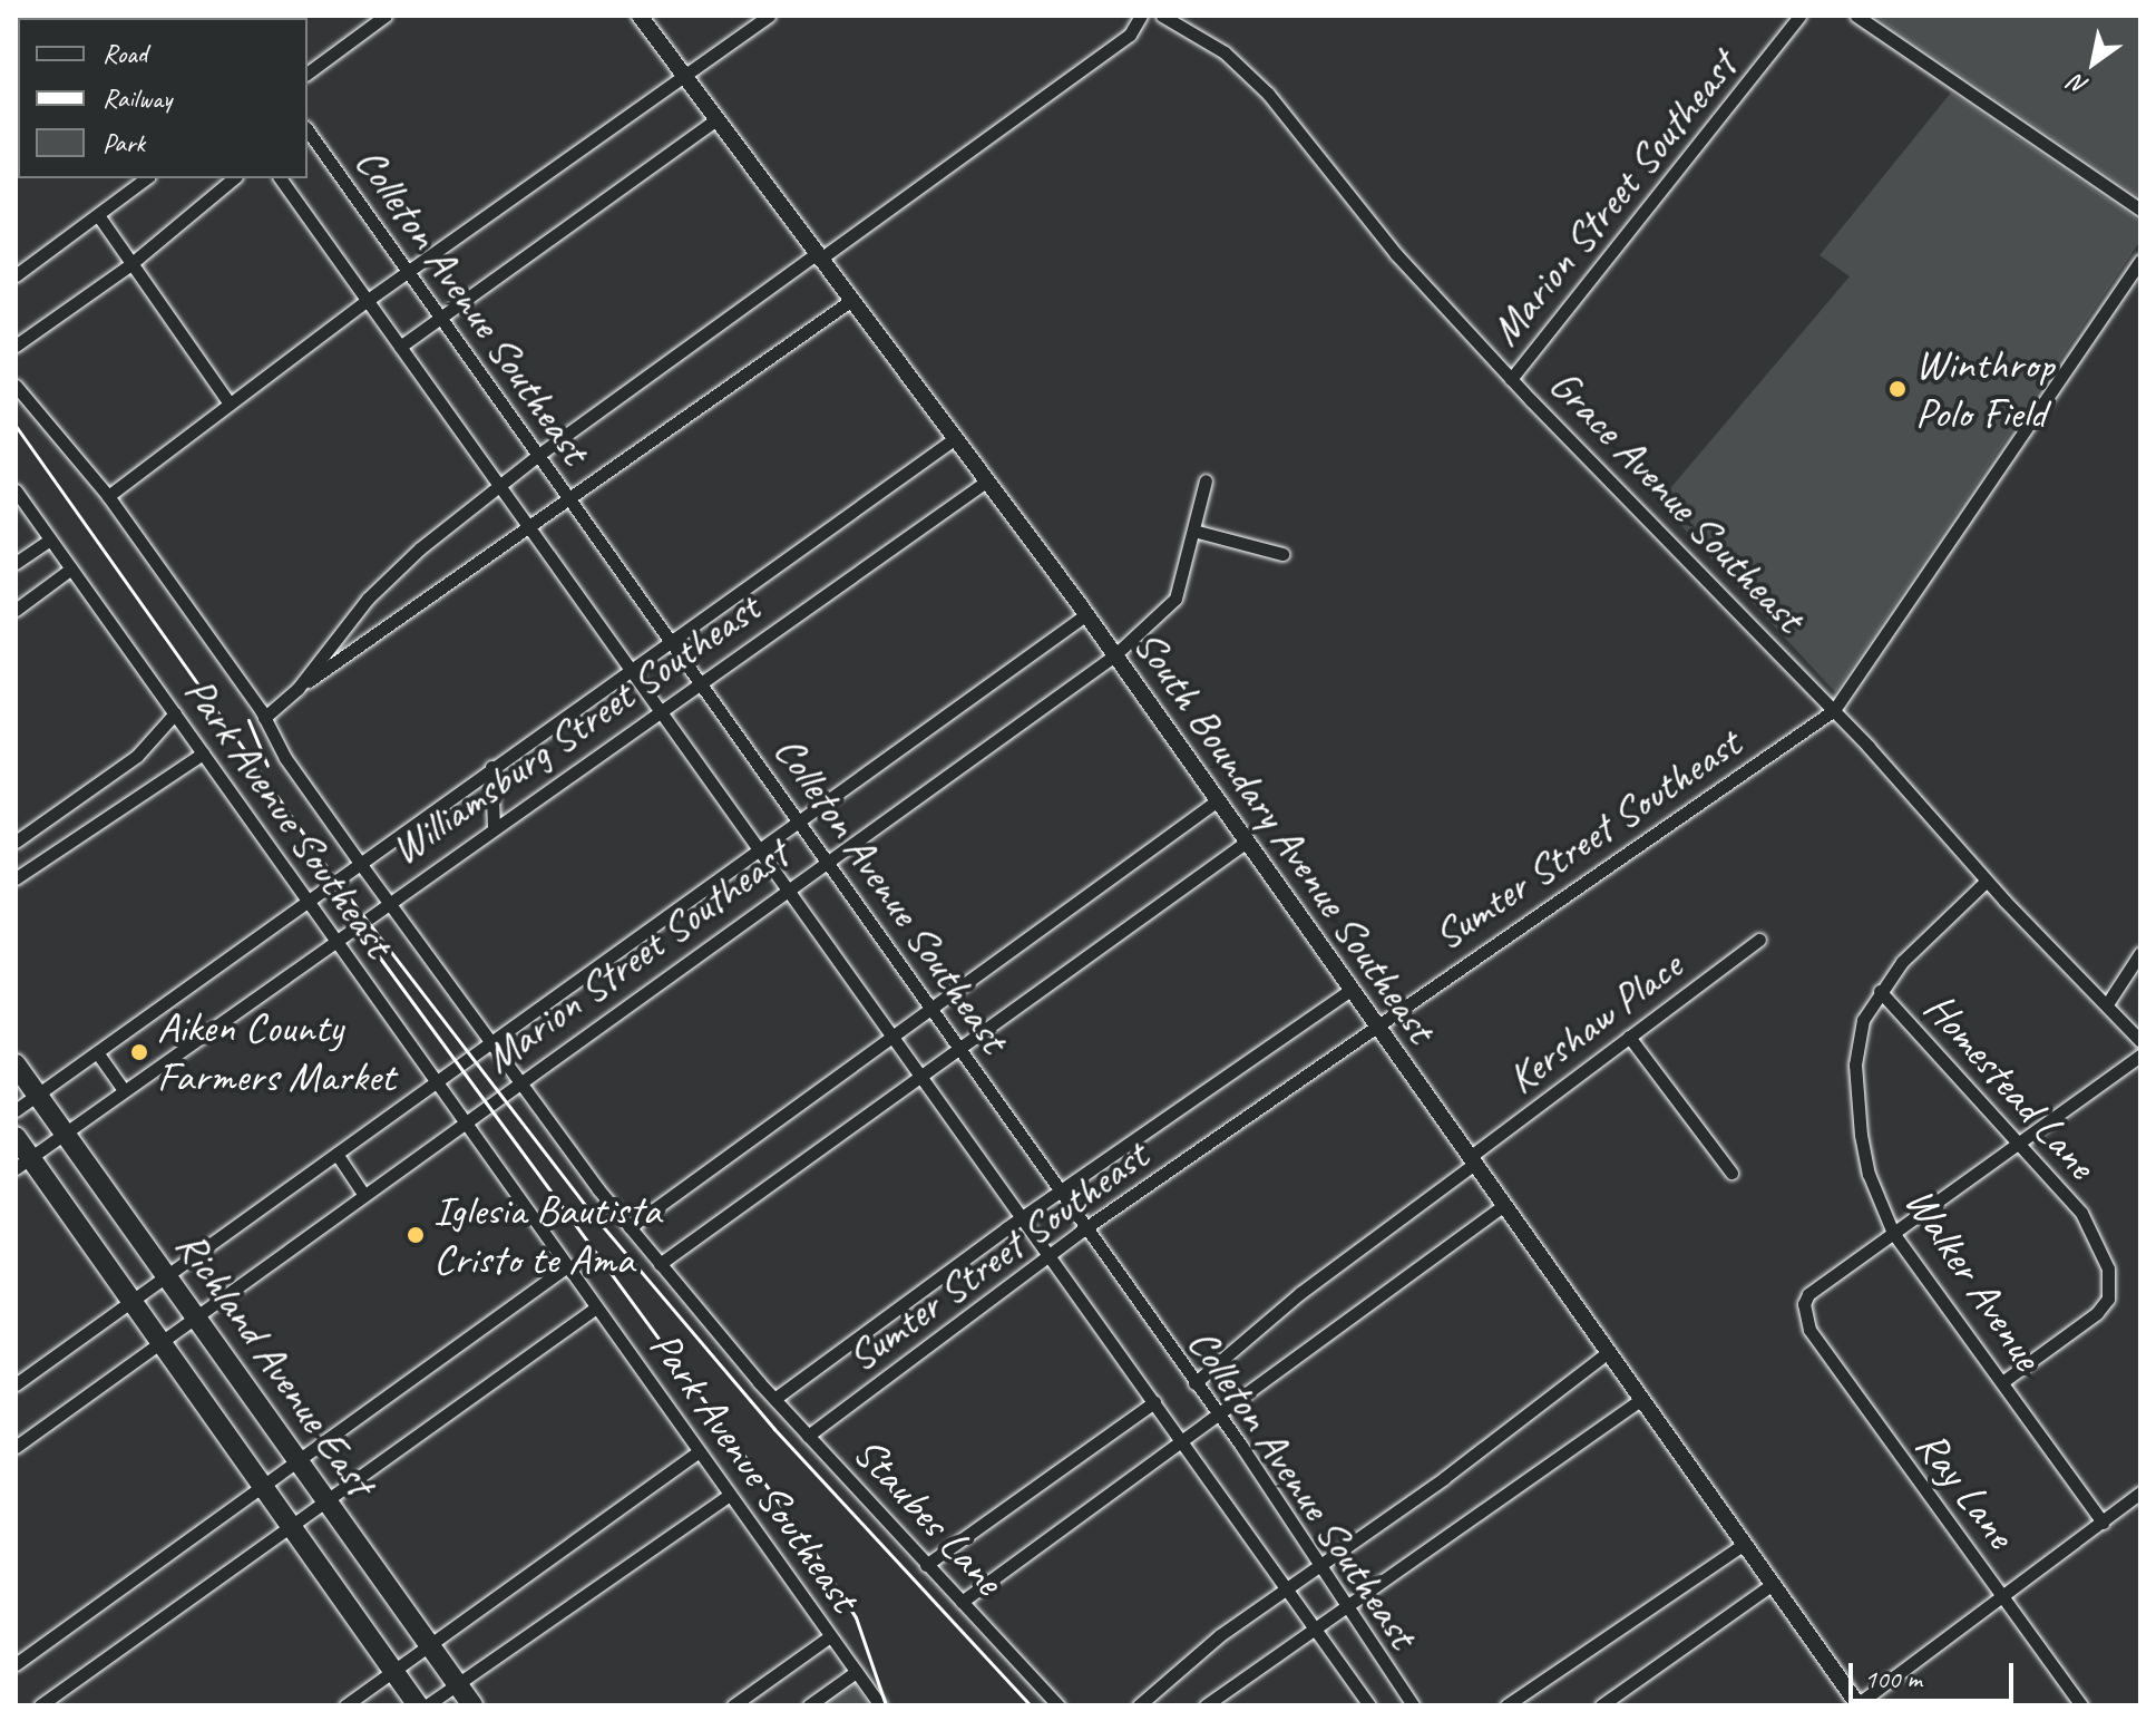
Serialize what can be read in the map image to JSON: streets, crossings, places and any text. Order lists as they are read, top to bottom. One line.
{"streets":{"main road":["Richland Avenue East"],"street":["Marion Street Southeast","Colleton Avenue Southeast","Grace Avenue Southeast","Williamsburg Street Southeast","Park Avenue Southeast","South Boundary Avenue Southeast","Sumter Street Southeast","Kershaw Place","Homestead Lane","Walker Avenue","Ray Lane","Staubes Lane"]},"crossings":[["Marion Street Southeast","Colleton Avenue Southeast"],["Marion Street Southeast","Grace Avenue Southeast"],["Marion Street Southeast","Park Avenue Southeast"],["Marion Street Southeast","South Boundary Avenue Southeast"],["Marion Street Southeast","Richland Avenue East"],["Marion Street Southeast","Staubes Lane"],["Colleton Avenue Southeast","Williamsburg Street Southeast"],["Colleton Avenue Southeast","Sumter Street Southeast"],["Colleton Avenue Southeast","Kershaw Place"],["Grace Avenue Southeast","Sumter Street Southeast"],["Grace Avenue Southeast","Walker Avenue"],["Williamsburg Street Southeast","Park Avenue Southeast"],["Williamsburg Street Southeast","South Boundary Avenue Southeast"],["Williamsburg Street Southeast","Richland Avenue East"],["Williamsburg Street Southeast","Staubes Lane"],["Park Avenue Southeast","Staubes Lane"],["South Boundary Avenue Southeast","Sumter Street Southeast"],["South Boundary Avenue Southeast","Kershaw Place"],["Sumter Street Southeast","Staubes Lane"],["Homestead Lane","Walker Avenue"],["Walker Avenue","Ray Lane"]],"places":["Winthrop Polo Field","Aiken County Farmers Market","Iglesia Bautista Cristo te Ama"],"legend":["Road","Railway","Park"],"scale_bar":"100 m","north":"bottom left"}
